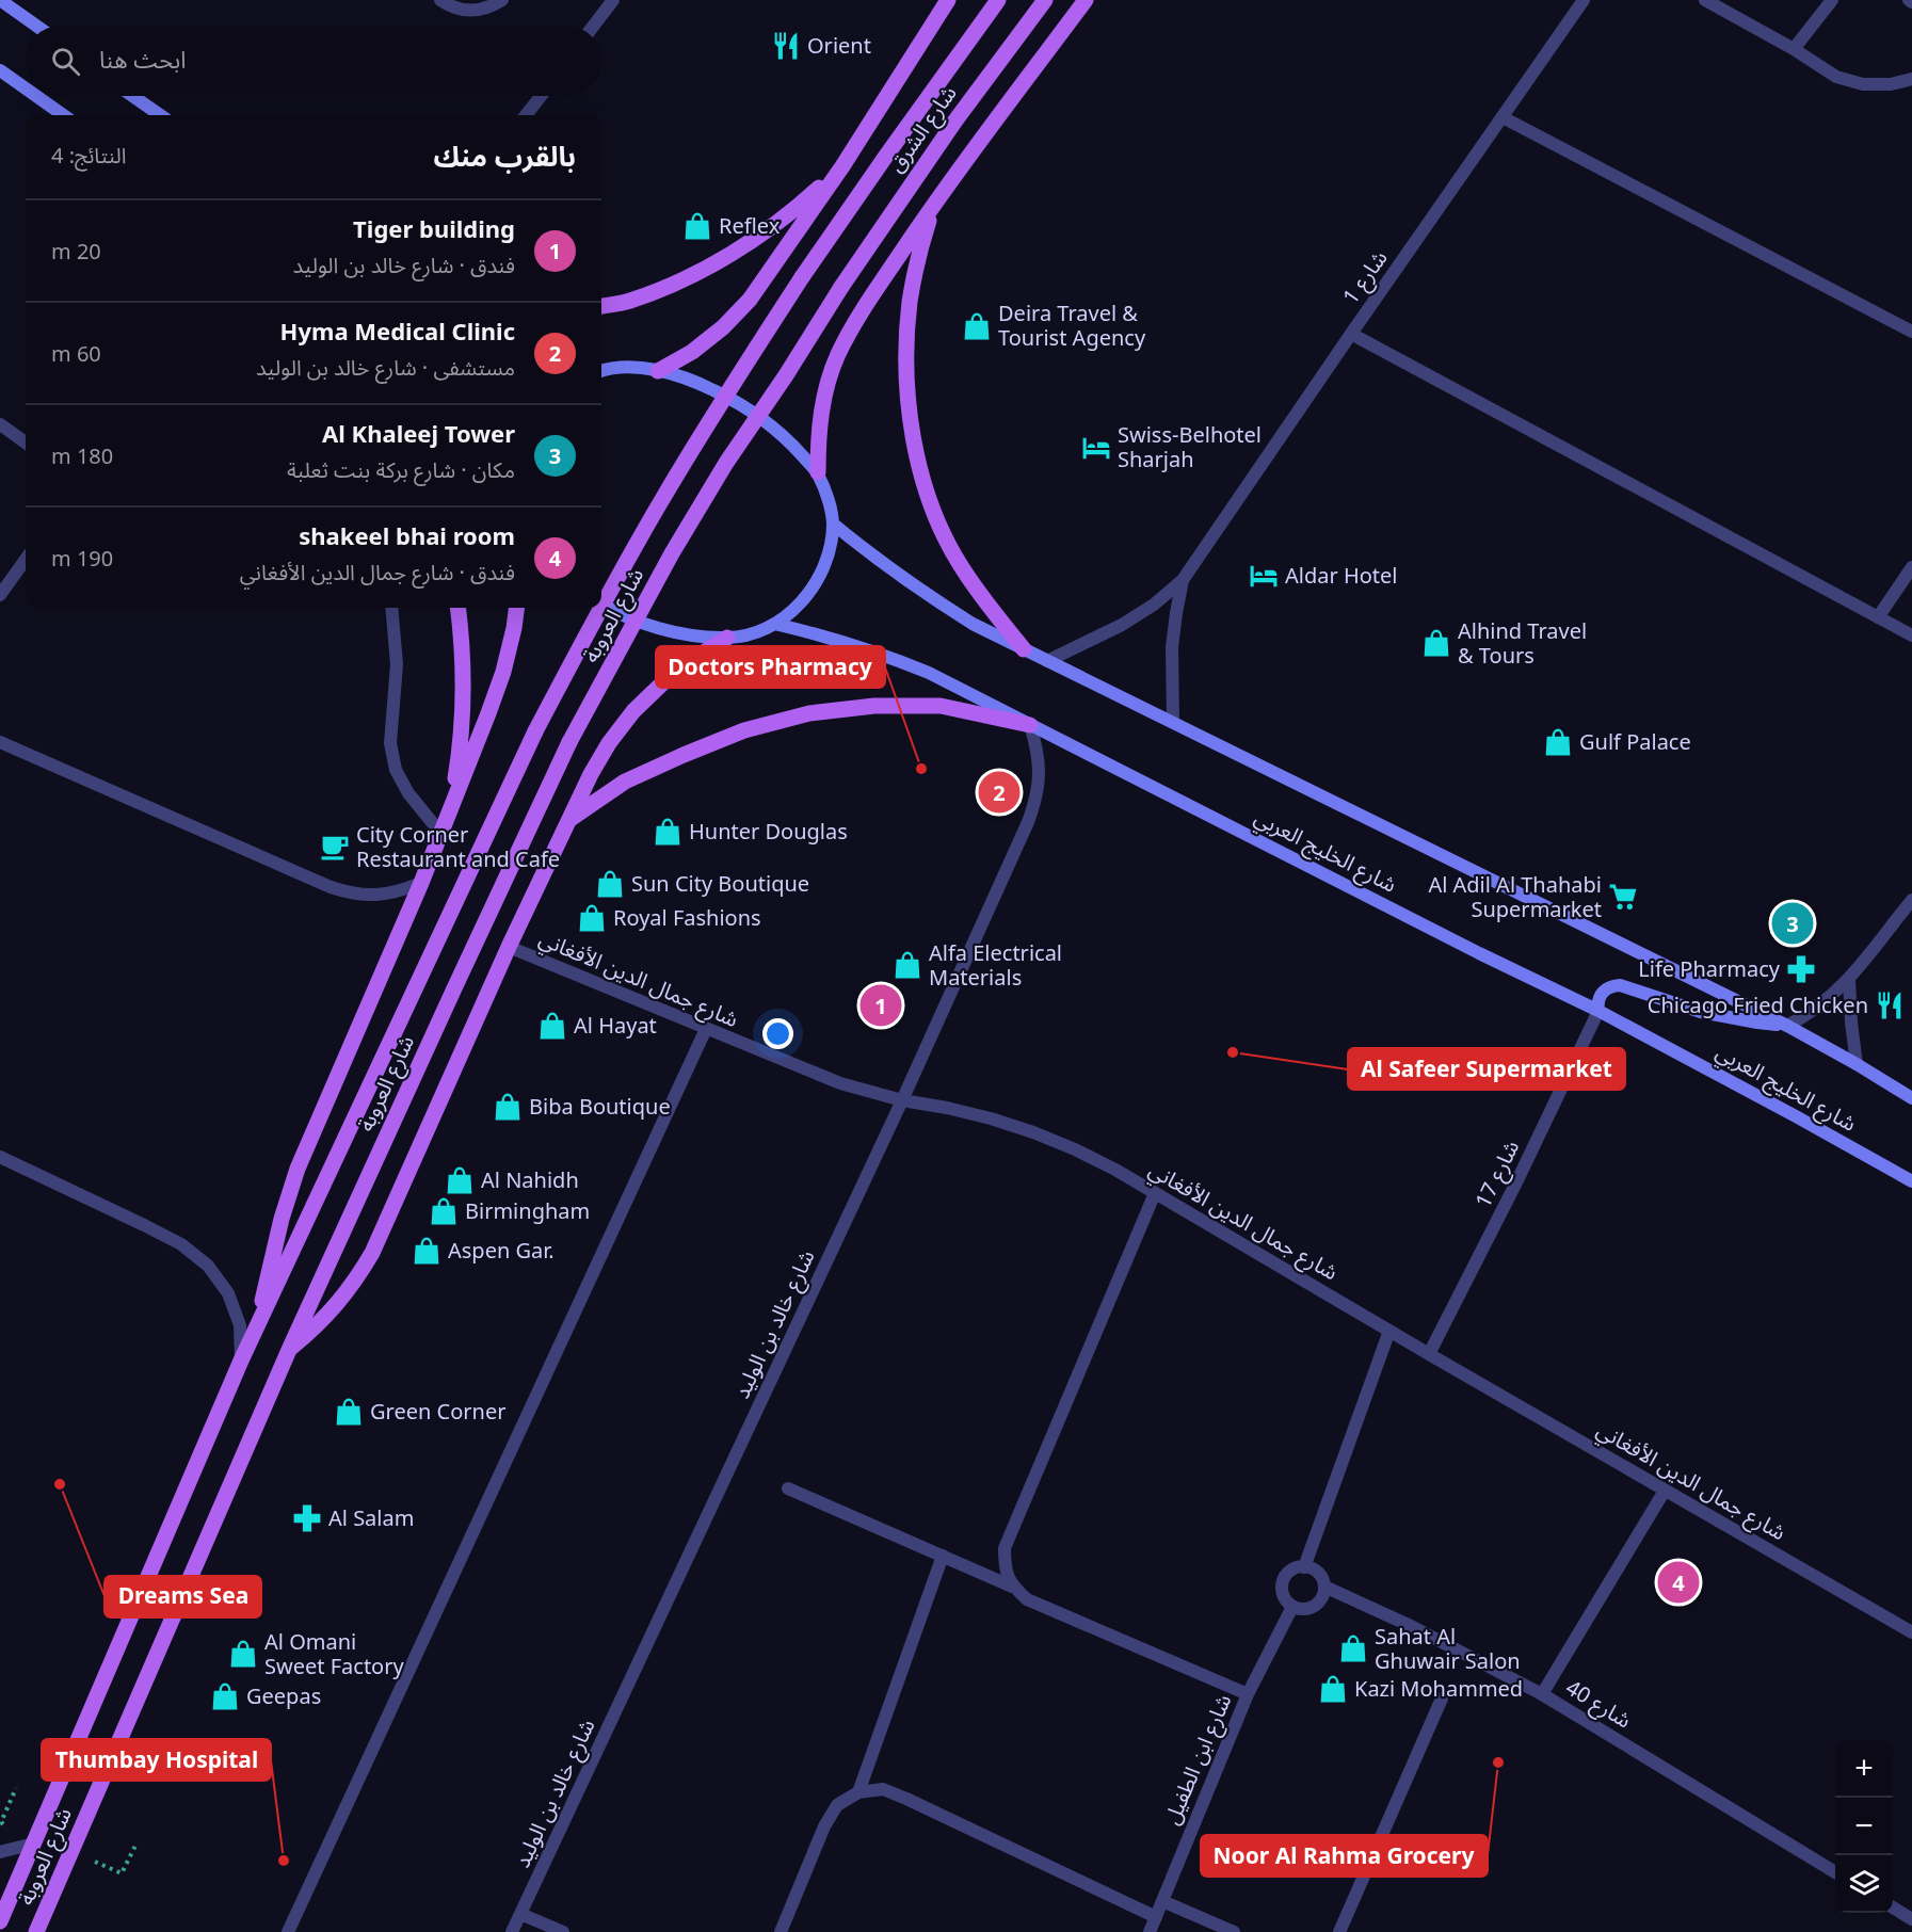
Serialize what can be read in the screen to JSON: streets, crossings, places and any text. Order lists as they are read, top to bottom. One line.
{"streets":{"main road":["شارع الشرق","شارع العروبة","شارع الخليج العربي"],"street":["شارع 1","شارع جمال الدين الأفغاني","شارع 17","شارع خالد بن الوليد","شارع 40","شارع ابن الطفيل"]},"crossings":[["شارع الشرق","شارع العروبة"],["شارع الخليج العربي","شارع 17"],["شارع الخليج العربي","شارع خالد بن الوليد"],["شارع جمال الدين الأفغاني","شارع 17"],["شارع جمال الدين الأفغاني","شارع خالد بن الوليد"],["شارع 40","شارع ابن الطفيل"]],"places":{"restaurant":["Orient","Chicago Fried Chicken"],"shop":["Reflex","Deira Travel & Tourist Agency","Alhind Travel & Tours","Gulf Palace","Hunter Douglas","Sun City Boutique","Royal Fashions","Alfa Electrical Materials","Al Hayat","Biba Boutique","Al Nahidh","Birmingham","Aspen Gar.","Green Corner","Sahat Al Ghuwair Salon","Al Omani Sweet Factory","Kazi Mohammed","Geepas"],"hotel":["Swiss-Belhotel Sharjah","Aldar Hotel"],"other":["Doctors Pharmacy","Al Safeer Supermarket","Dreams Sea","Noor Al Rahma Grocery","Thumbay Hospital"],"cafe":["City Corner Restaurant and Cafe"],"supermarket":["Al Adil Al Thahabi Supermarket"],"pharmacy":["Life Pharmacy","Al Salam"]},"page":{"search":"ابحث هنا","heading":["بالقرب منك","النتائج: 4"],"list":[{"mark":"1","name":"Tiger building","note":"فندق · شارع خالد بن الوليد","value":"20 m"},{"mark":"2","name":"Hyma Medical Clinic","note":"مستشفى · شارع خالد بن الوليد","value":"60 m"},{"mark":"3","name":"Al Khaleej Tower","note":"مكان · شارع بركة بنت ثعلبة","value":"180 m"},{"mark":"4","name":"shakeel bhai room","note":"فندق · شارع جمال الدين الأفغاني","value":"190 m"}],"pins":["2","3","1","4"],"map_buttons":["+","−"]}}
